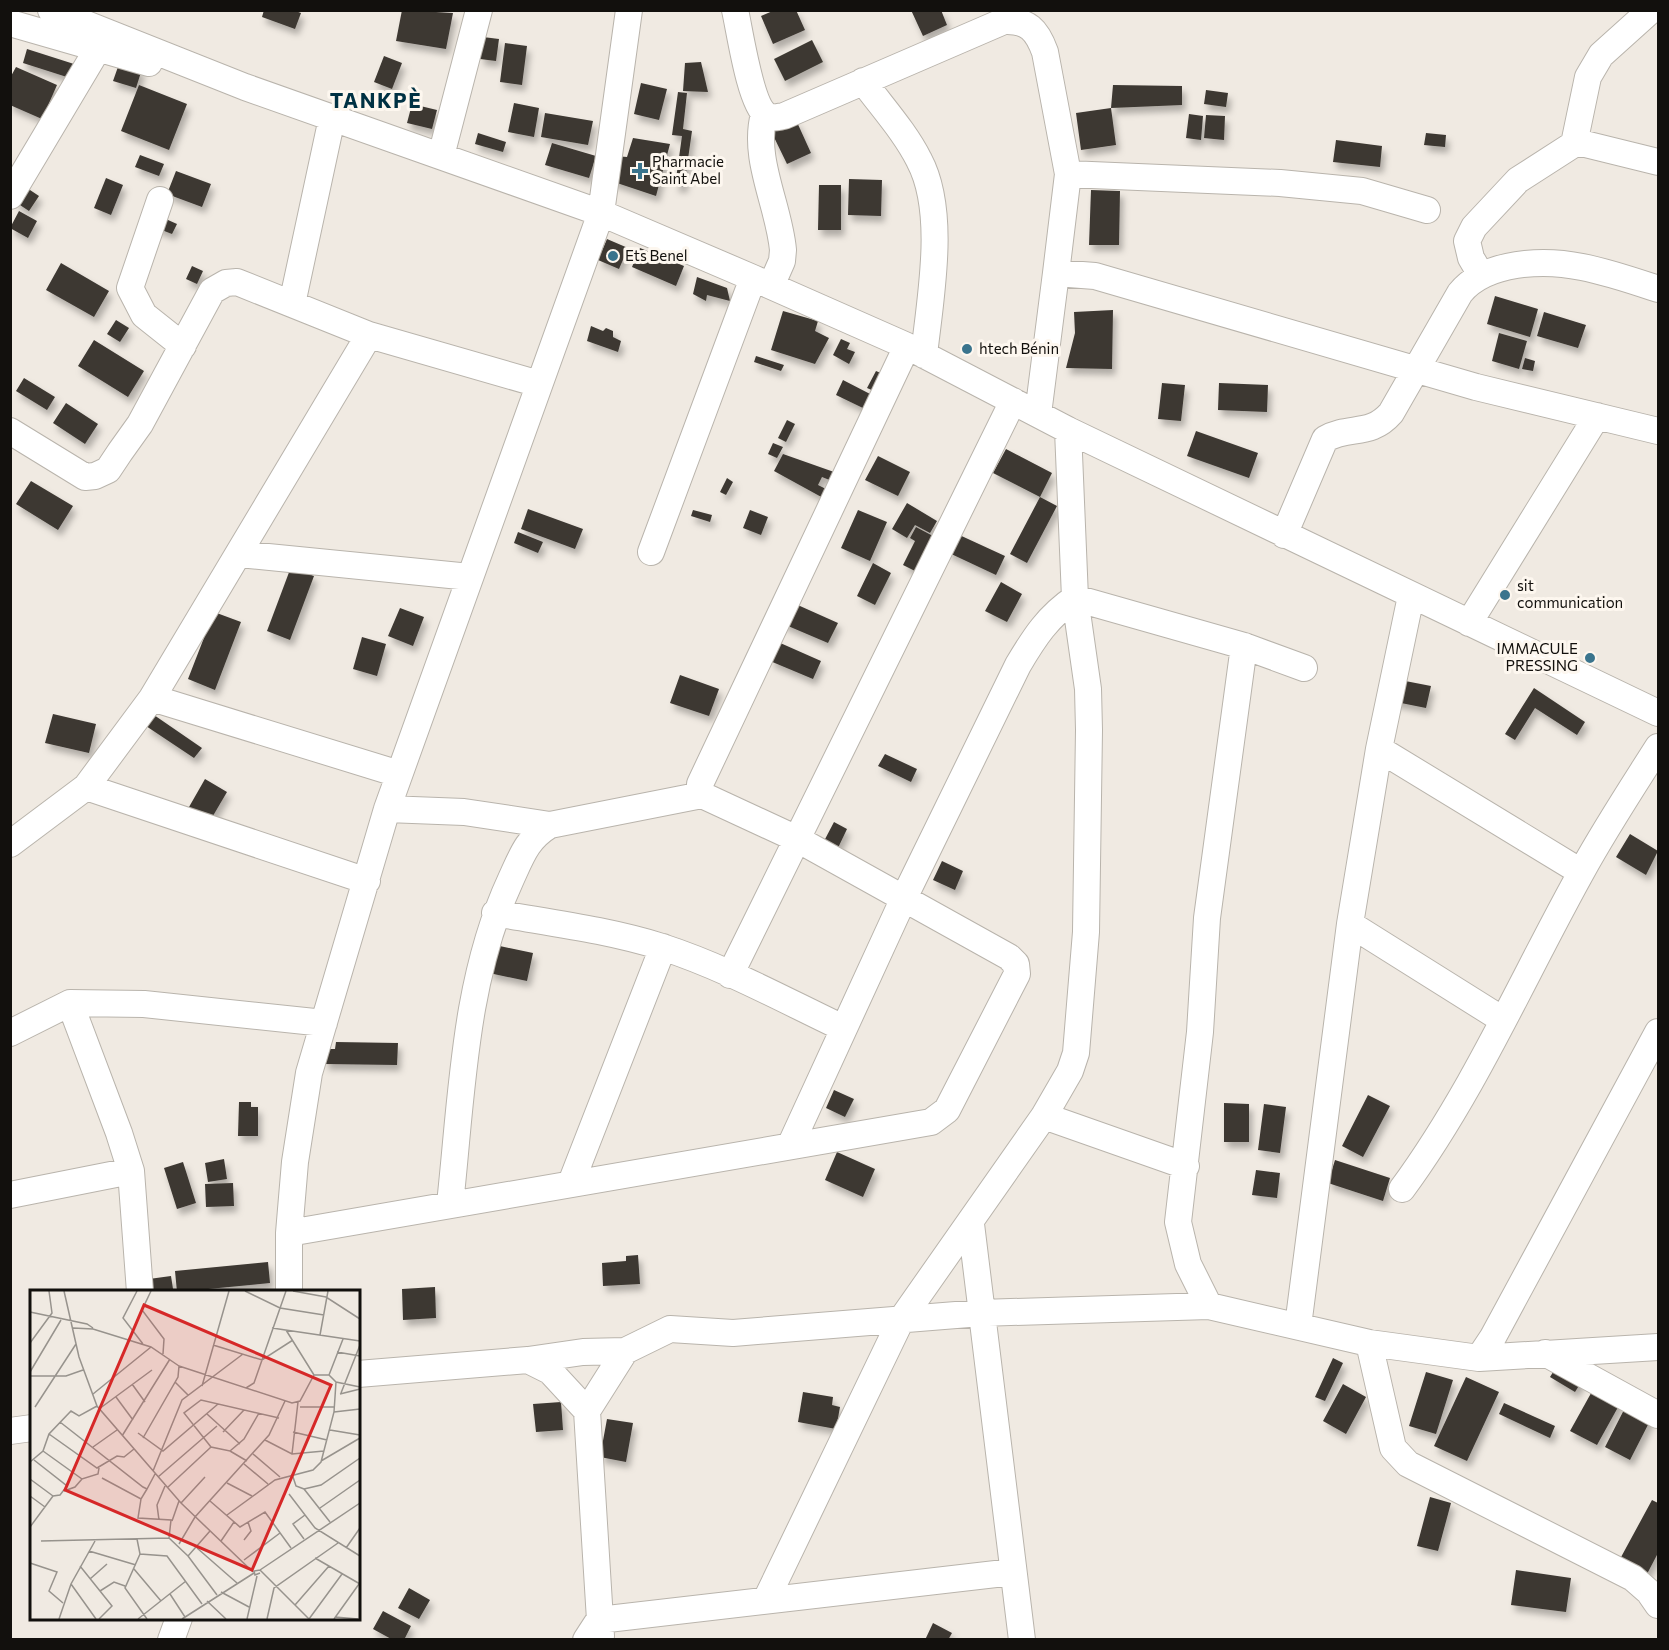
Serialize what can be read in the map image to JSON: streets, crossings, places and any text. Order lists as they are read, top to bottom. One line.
{"districts":["TANKPÈ"],"places":{"health":["Pharmacie Saint Abel"],"other":["Ets Benel","htech Bénin","sit communication","IMMACULE PRESSING"]}}
